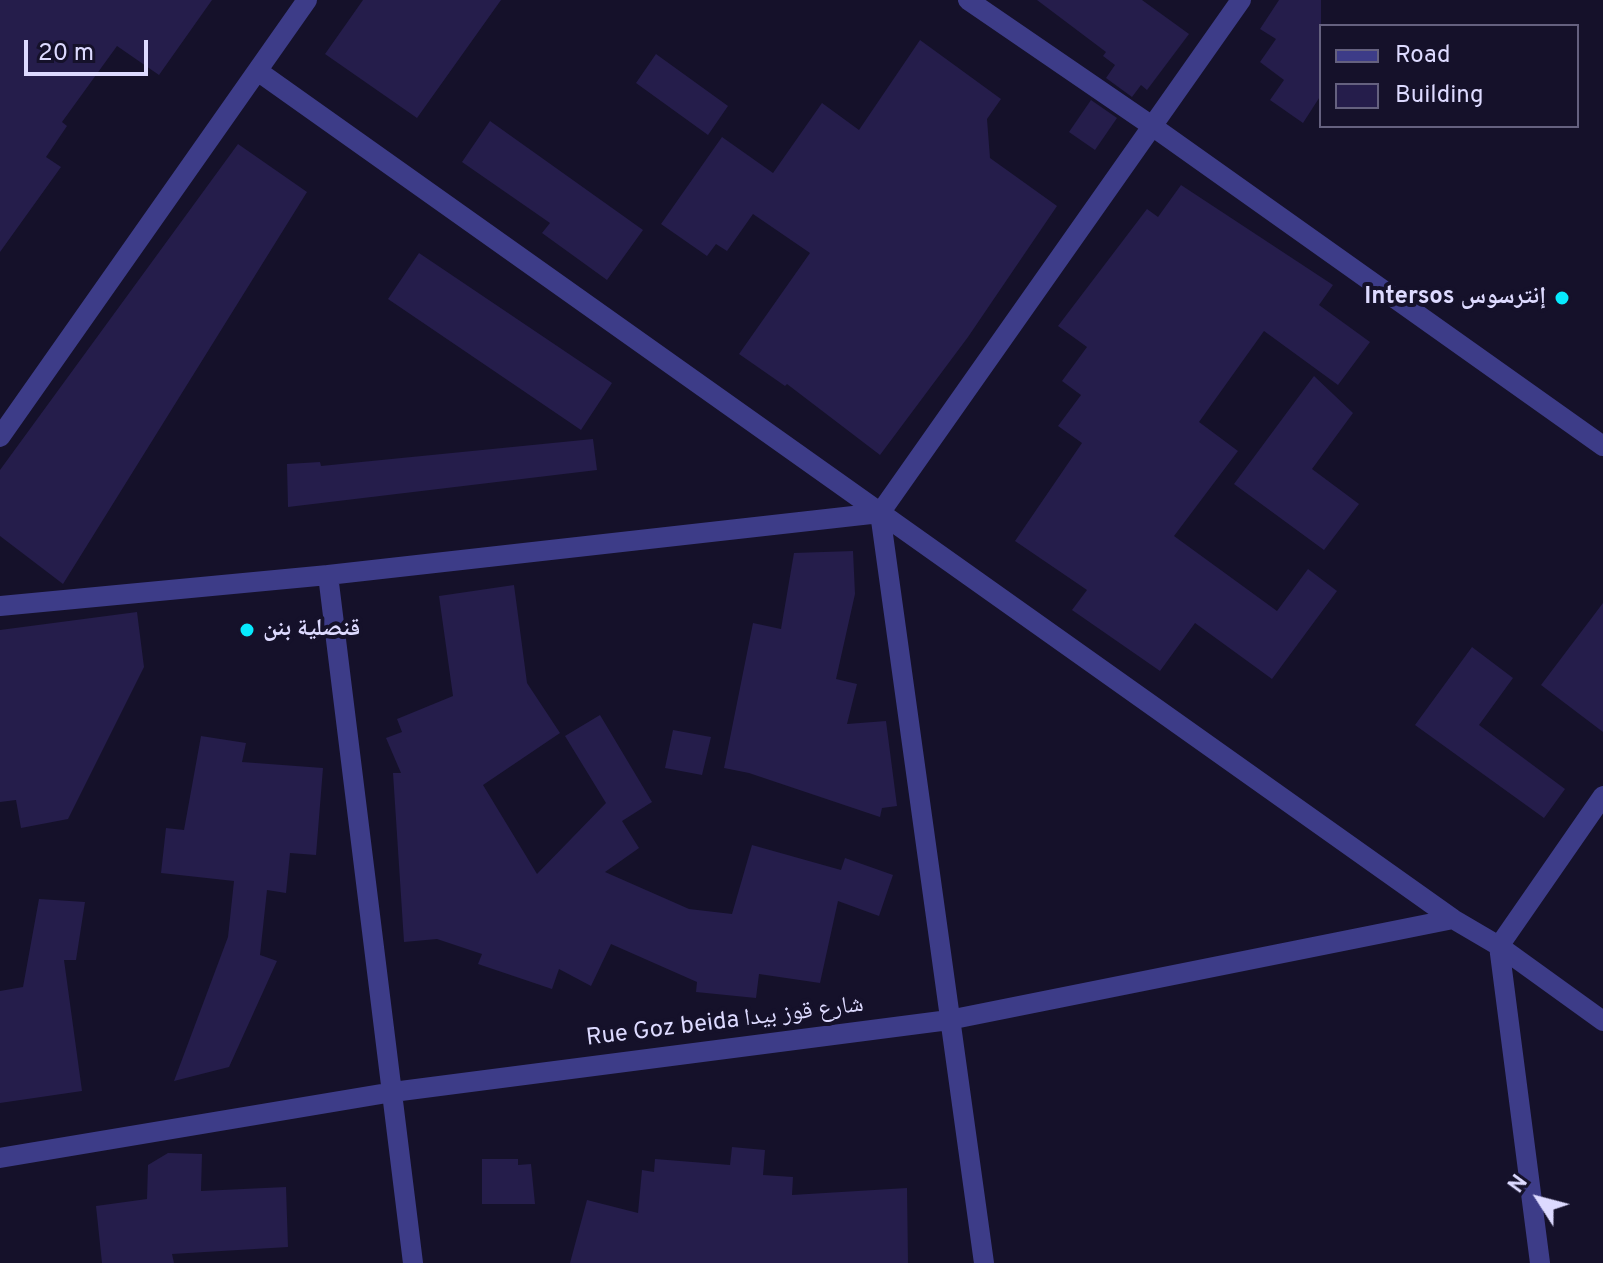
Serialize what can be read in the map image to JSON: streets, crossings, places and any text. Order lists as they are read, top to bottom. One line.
{"streets":{"street":["Rue Goz beida شارع قوز بيدا"]},"places":["Intersos إنترسوس","قنصلية بنن"],"legend":["Road","Building"],"scale_bar":"20 m","north":"top left"}
